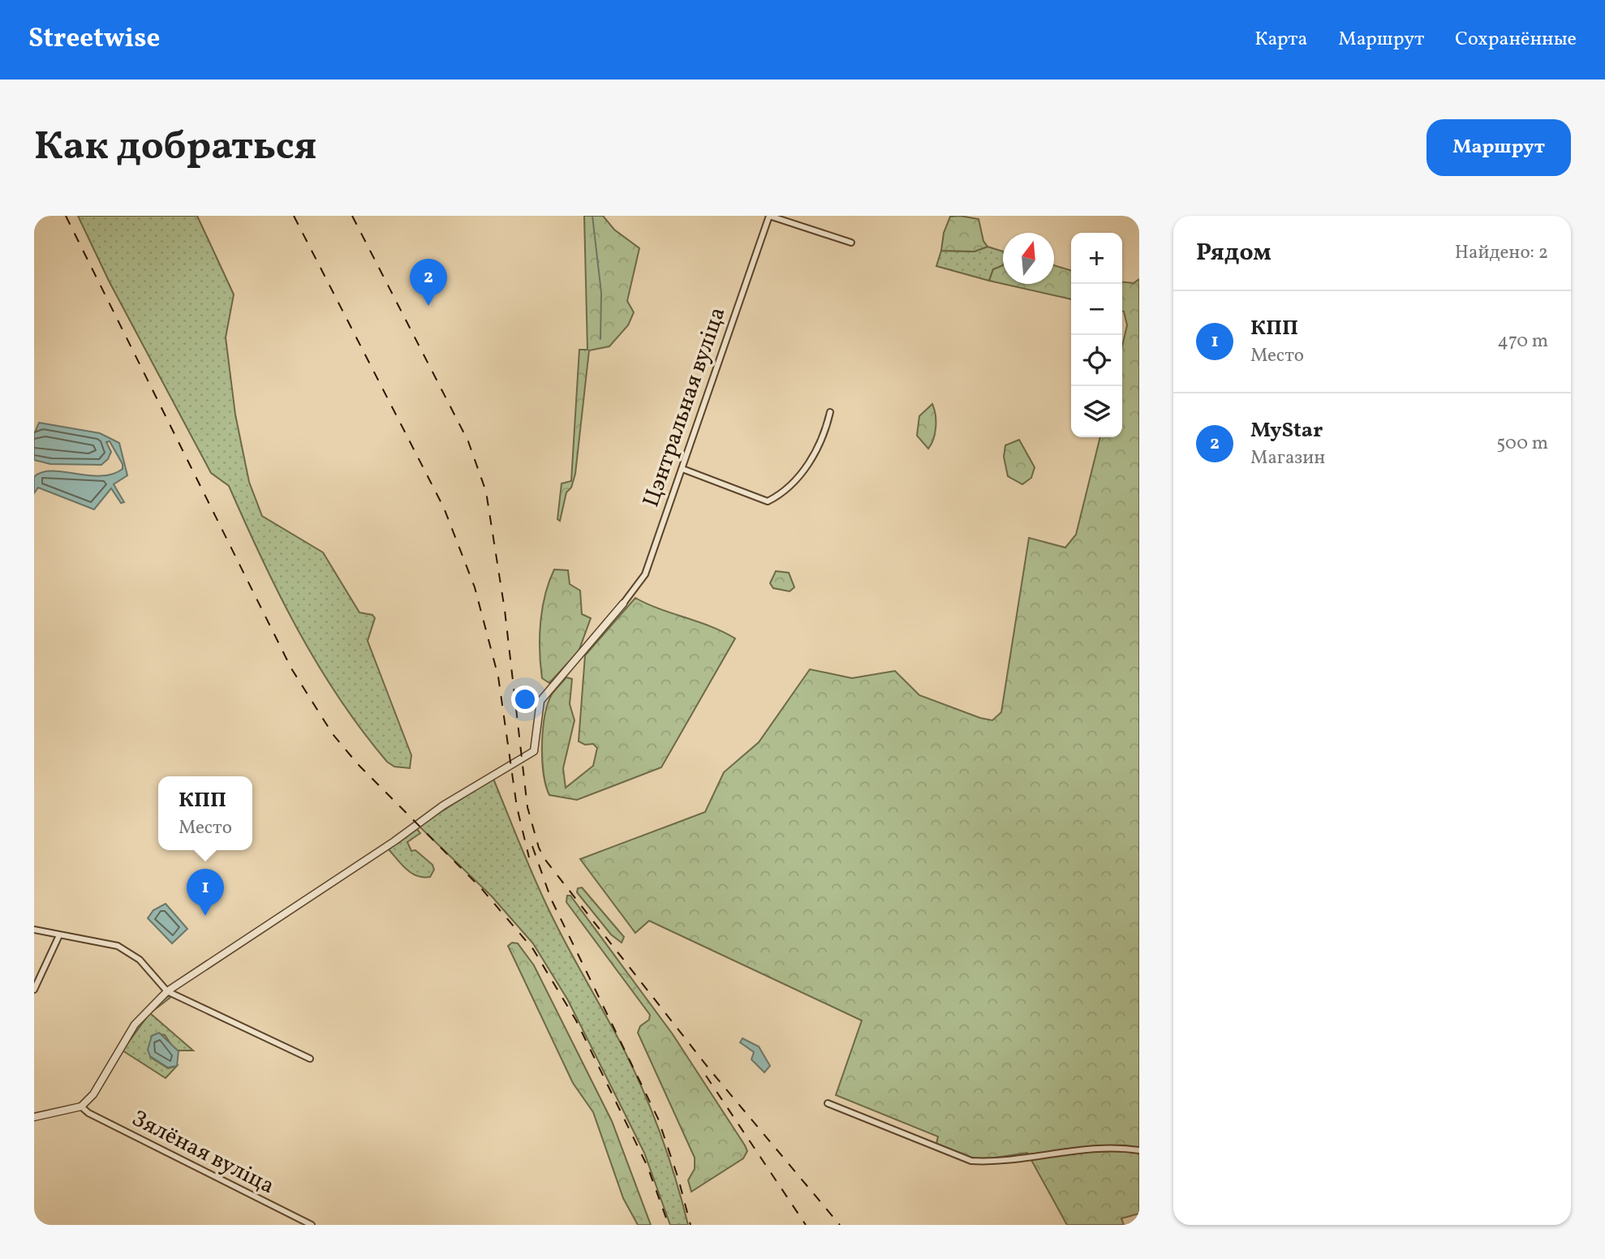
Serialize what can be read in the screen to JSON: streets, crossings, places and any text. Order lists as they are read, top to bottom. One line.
{"streets":{"street":["Цэнтральная вуліца","Зялёная вуліца"]},"north":"top","page":{"header":"Streetwise","nav":["Карта","Маршрут","Сохранённые"],"buttons":"Маршрут","title":"Как добраться","heading":["Рядом","Найдено: 2"],"map_buttons":["+","−"],"pins":["2","1"],"list":[{"mark":"1","name":"КПП","note":"Место","value":"470 m"},{"mark":"2","name":"MyStar","note":"Магазин","value":"500 m"}],"popup":["КПП","Место"]}}
